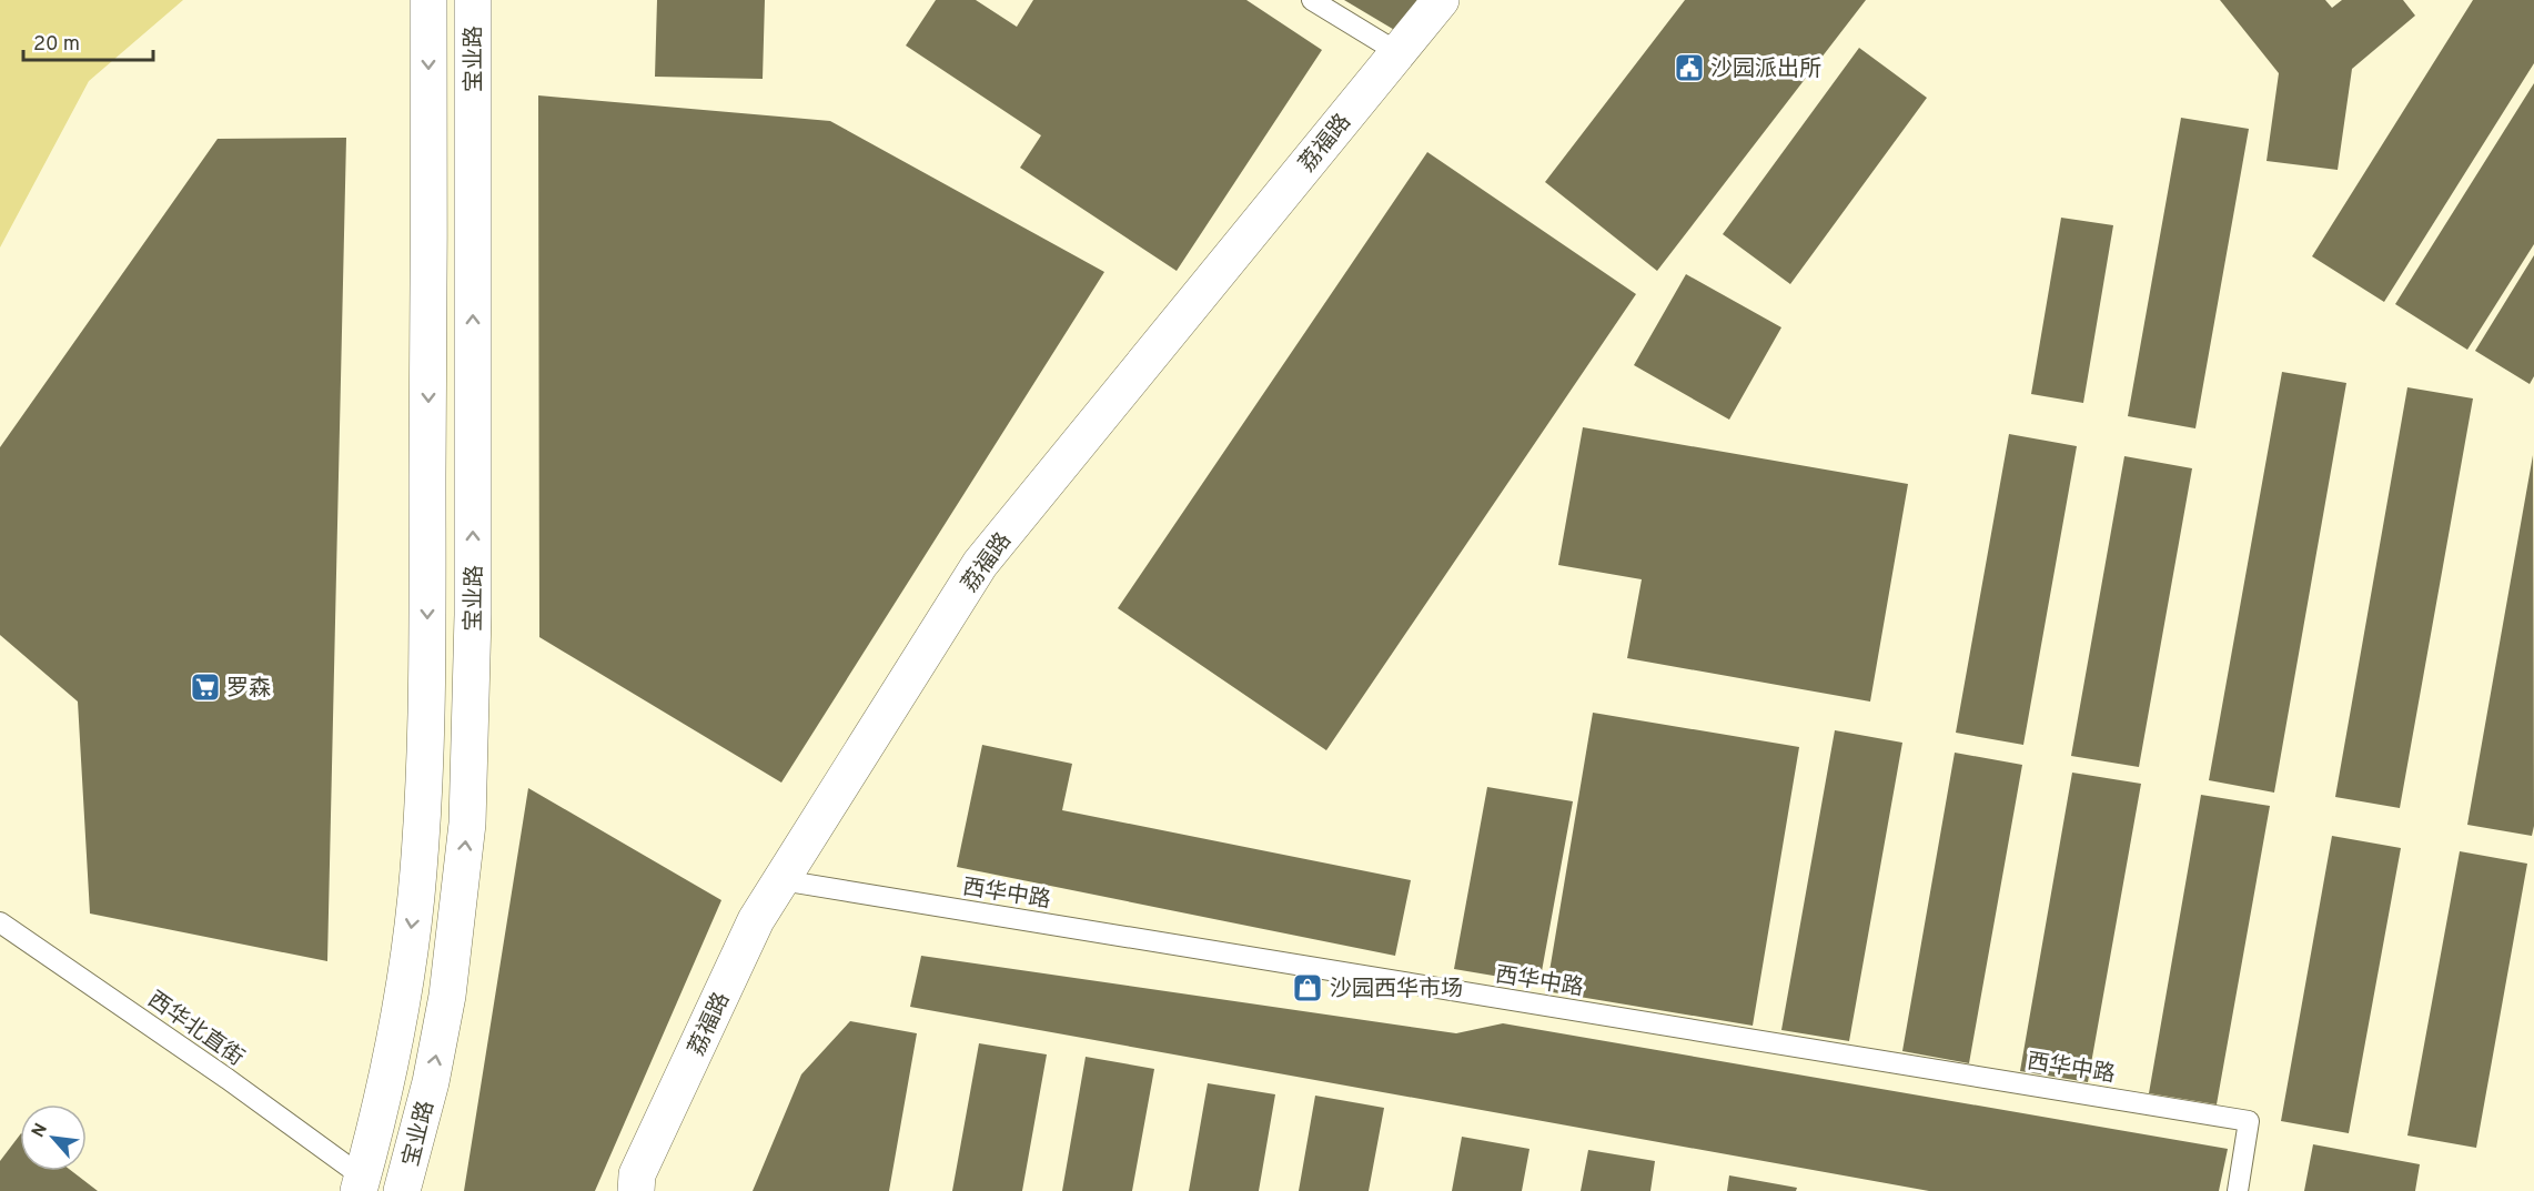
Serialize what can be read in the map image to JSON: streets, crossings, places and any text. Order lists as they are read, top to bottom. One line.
{"streets":{"main road":["宝业路","荔福路"],"lane":["西华中路","西华北直街"]},"crossings":[["宝业路","西华北直街"],["荔福路","西华中路"]],"places":{"public building":["沙园派出所"],"supermarket":["罗森"],"shop":["沙园西华市场"]},"scale_bar":"20 m","north":"top left"}
